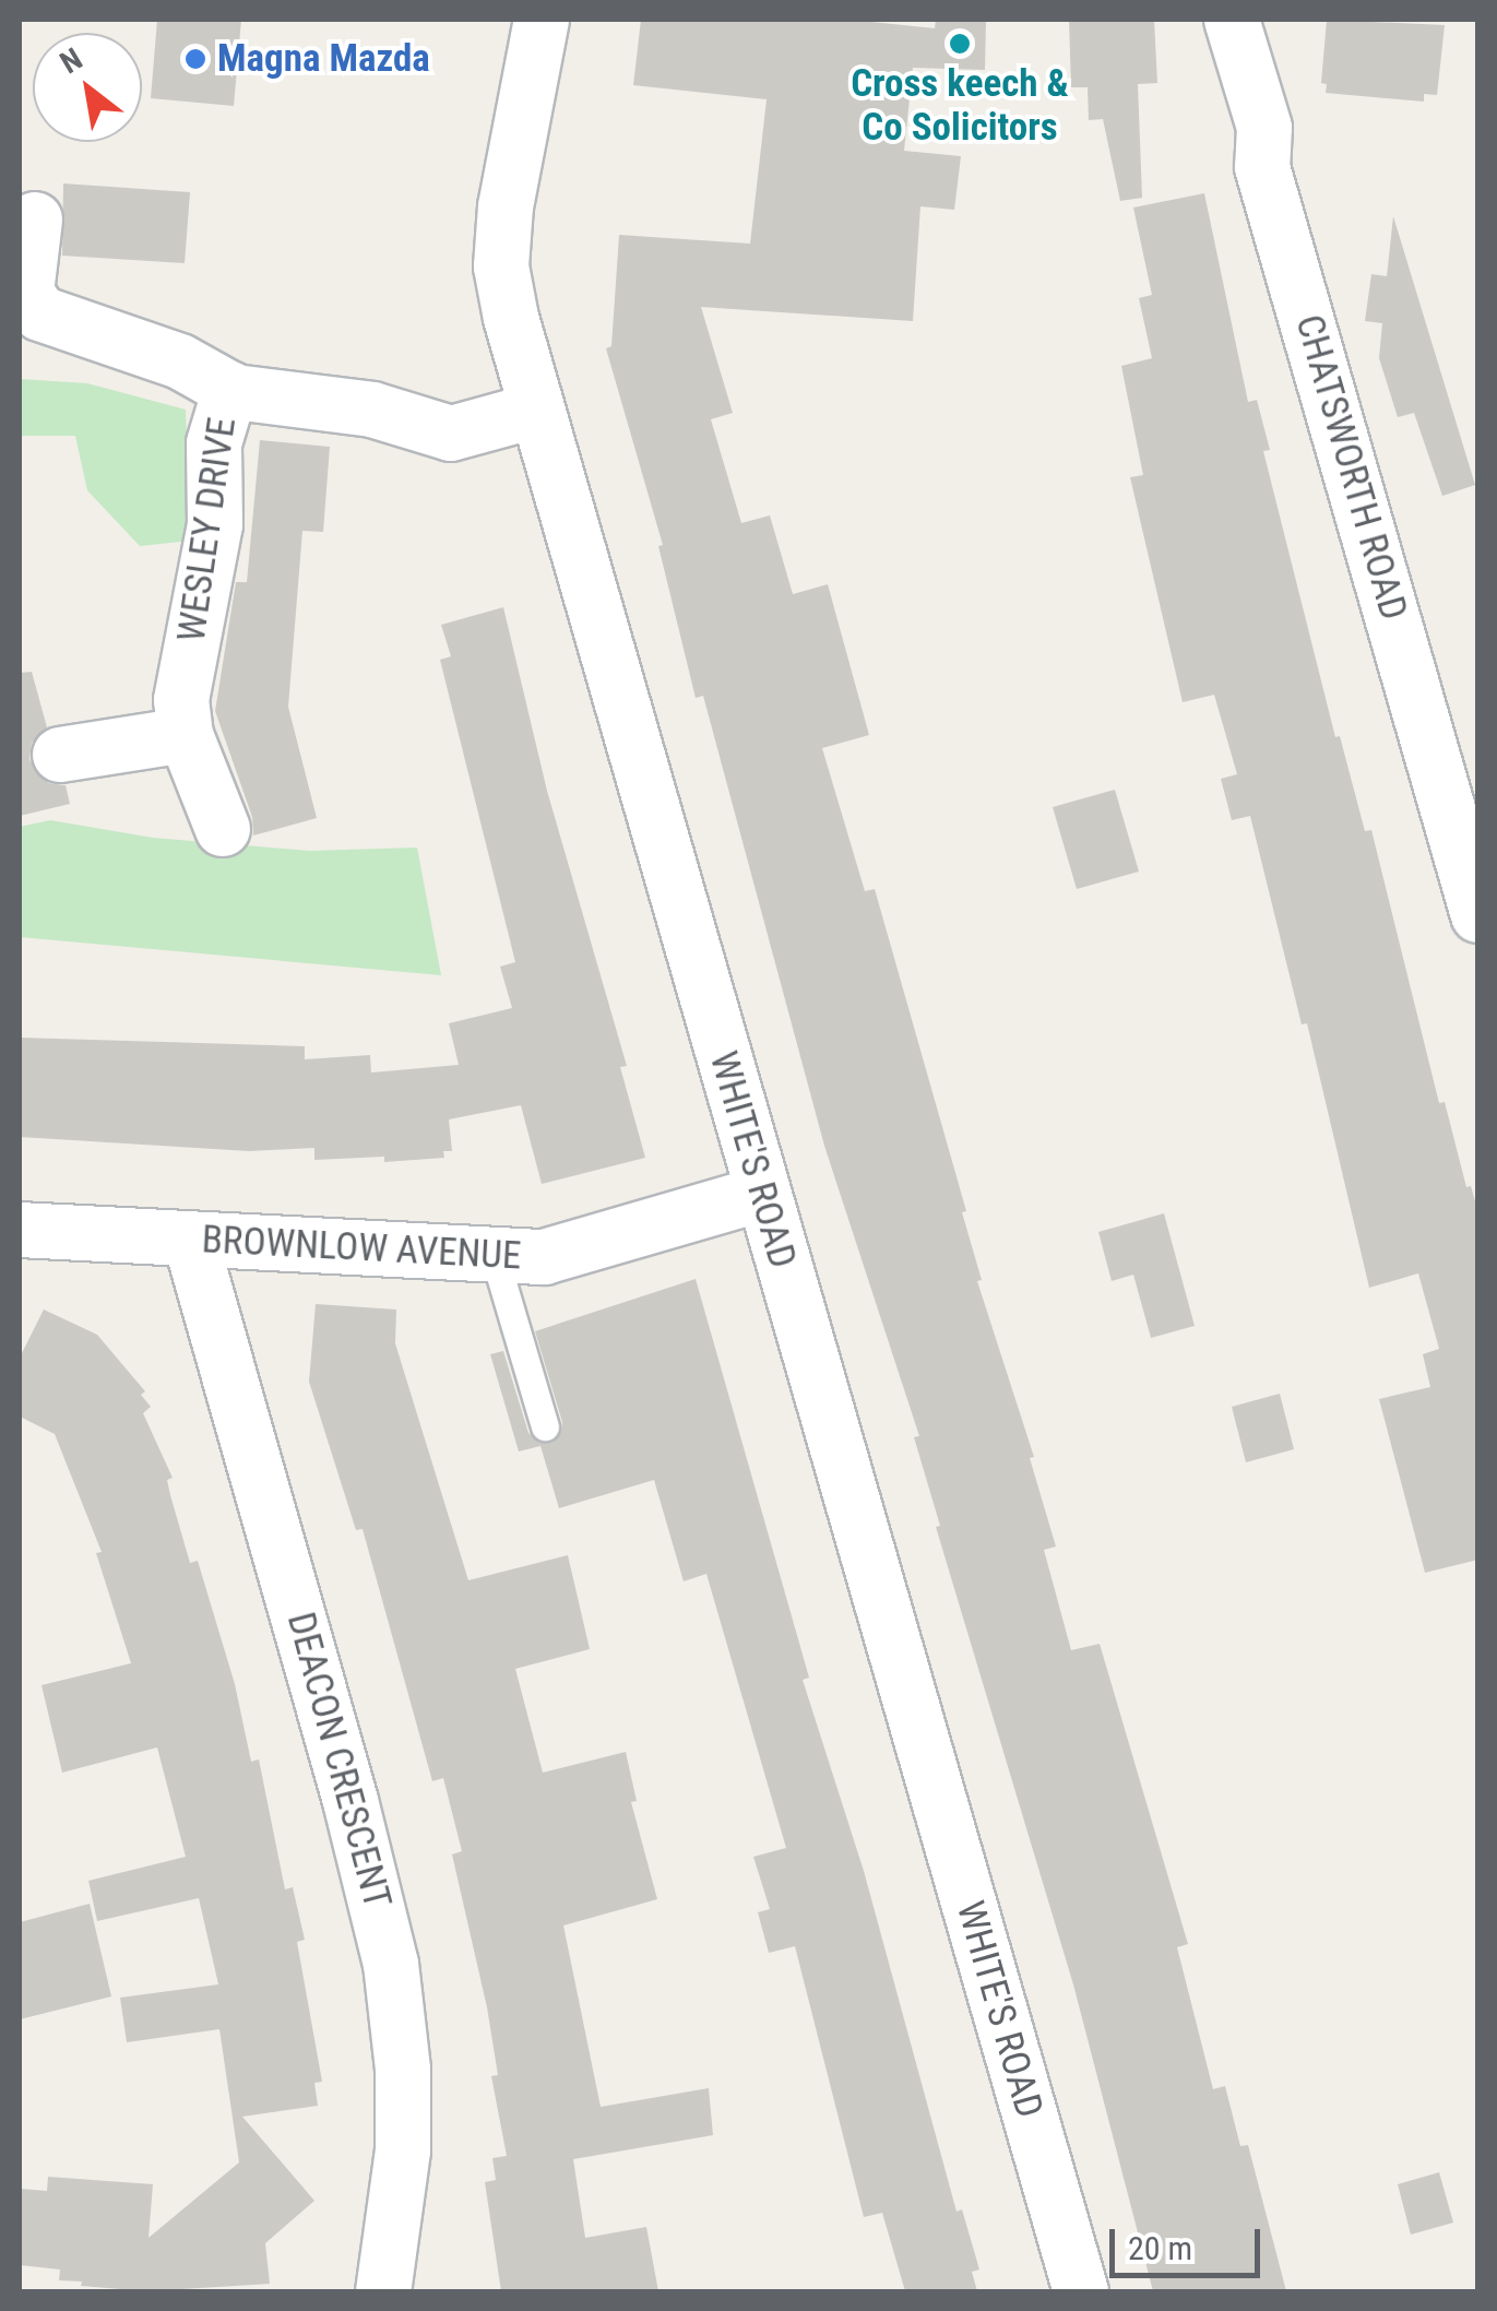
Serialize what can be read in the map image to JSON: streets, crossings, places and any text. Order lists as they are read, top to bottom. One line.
{"streets":{"street":["CHATSWORTH ROAD","WESLEY DRIVE","WHITE'S ROAD","BROWNLOW AVENUE","DEACON CRESCENT"]},"crossings":[["WESLEY DRIVE","WHITE'S ROAD"],["WHITE'S ROAD","BROWNLOW AVENUE"],["BROWNLOW AVENUE","DEACON CRESCENT"]],"places":["Cross keech & Co Solicitors","Magna Mazda"],"scale_bar":"20 m","north":"top left"}
